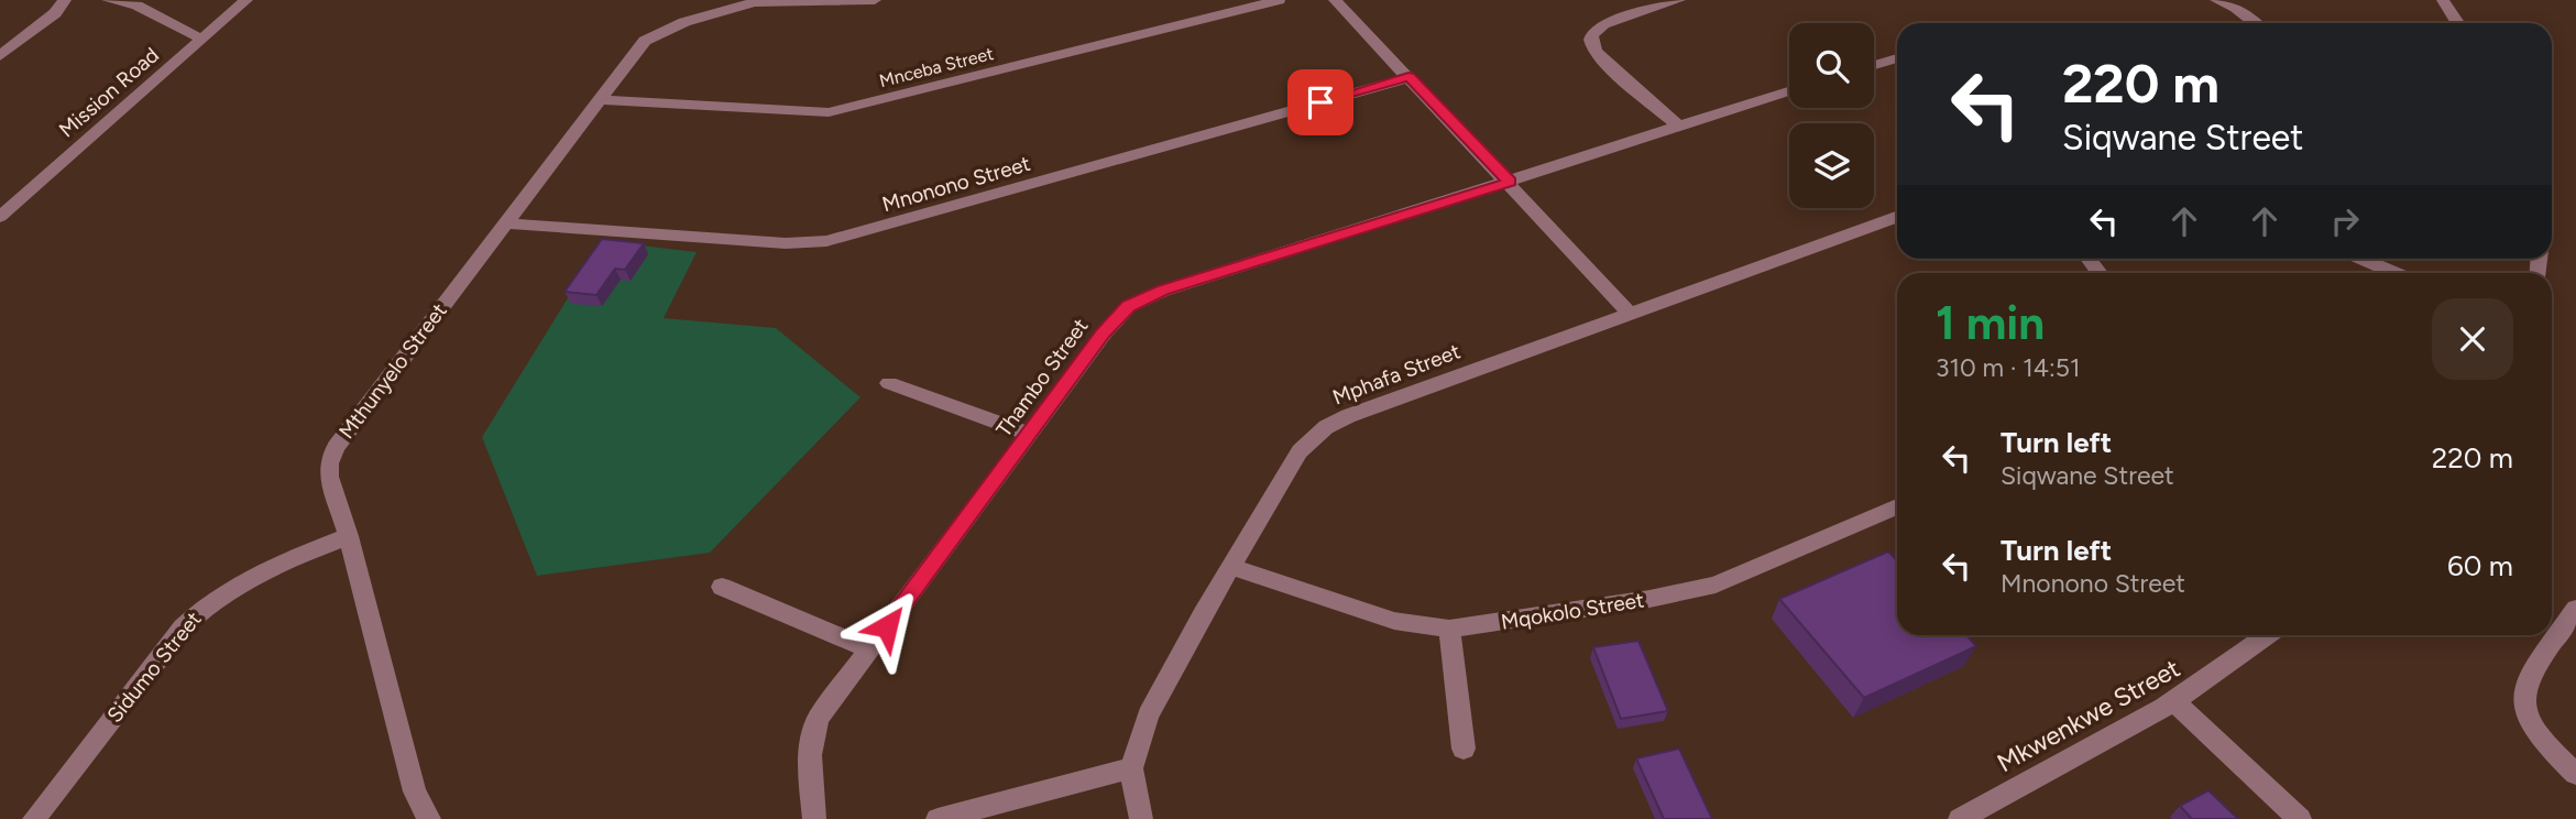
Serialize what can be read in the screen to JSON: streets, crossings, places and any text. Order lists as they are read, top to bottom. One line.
{"streets":{"street":["Mnceba Street","Mission Road","Mnonono Street","Mthunyelo Street","Mphafa Street","Thambo Street","Mqokolo Street","Sidumo Street","Mkwenkwe Street"]},"crossings":[["Mnceba Street","Mthunyelo Street"],["Mnonono Street","Mthunyelo Street"],["Mthunyelo Street","Sidumo Street"],["Mphafa Street","Mqokolo Street"]],"page":{"turn":["220 m","Siqwane Street"],"heading":["1 min","310 m · 14:51"],"list":[{"name":"Turn left","note":"Siqwane Street","value":"220 m"},{"name":"Turn left","note":"Mnonono Street","value":"60 m"}]}}
